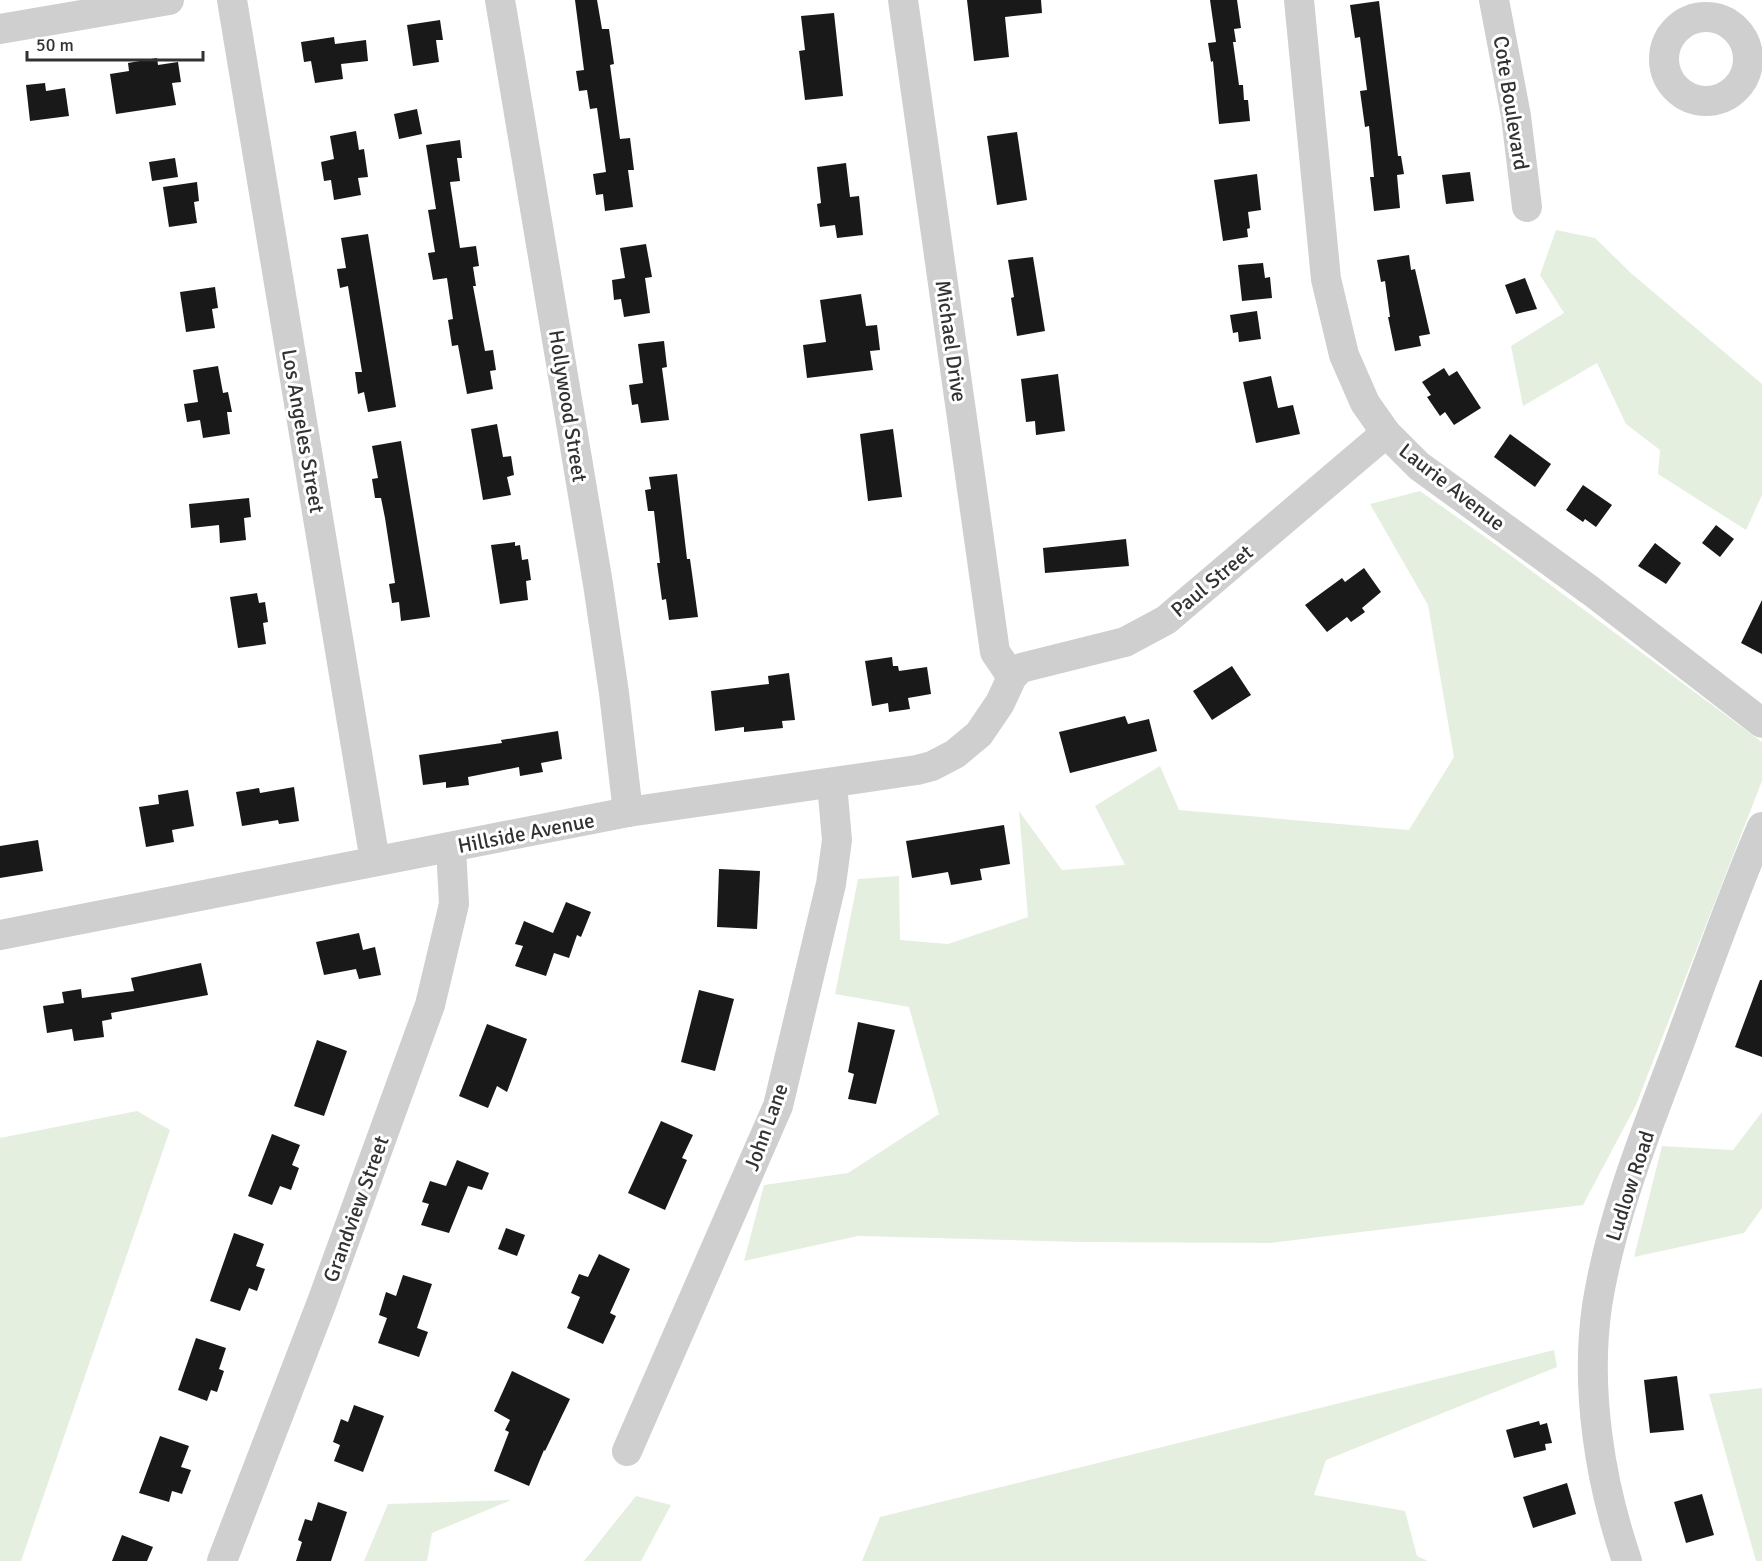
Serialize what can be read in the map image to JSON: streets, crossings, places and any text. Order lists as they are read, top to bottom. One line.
{"streets":{"street":["Cote Boulevard","Michael Drive","Hollywood Street","Los Angeles Street","Laurie Avenue","Paul Street","Hillside Avenue","John Lane","Ludlow Road","Grandview Street"]},"crossings":[["Michael Drive","Paul Street"],["Michael Drive","Hillside Avenue"],["Hollywood Street","Hillside Avenue"],["Los Angeles Street","Hillside Avenue"],["Laurie Avenue","Paul Street"],["Paul Street","Hillside Avenue"],["Hillside Avenue","John Lane"],["Hillside Avenue","Grandview Street"]],"scale_bar":"50 m"}
